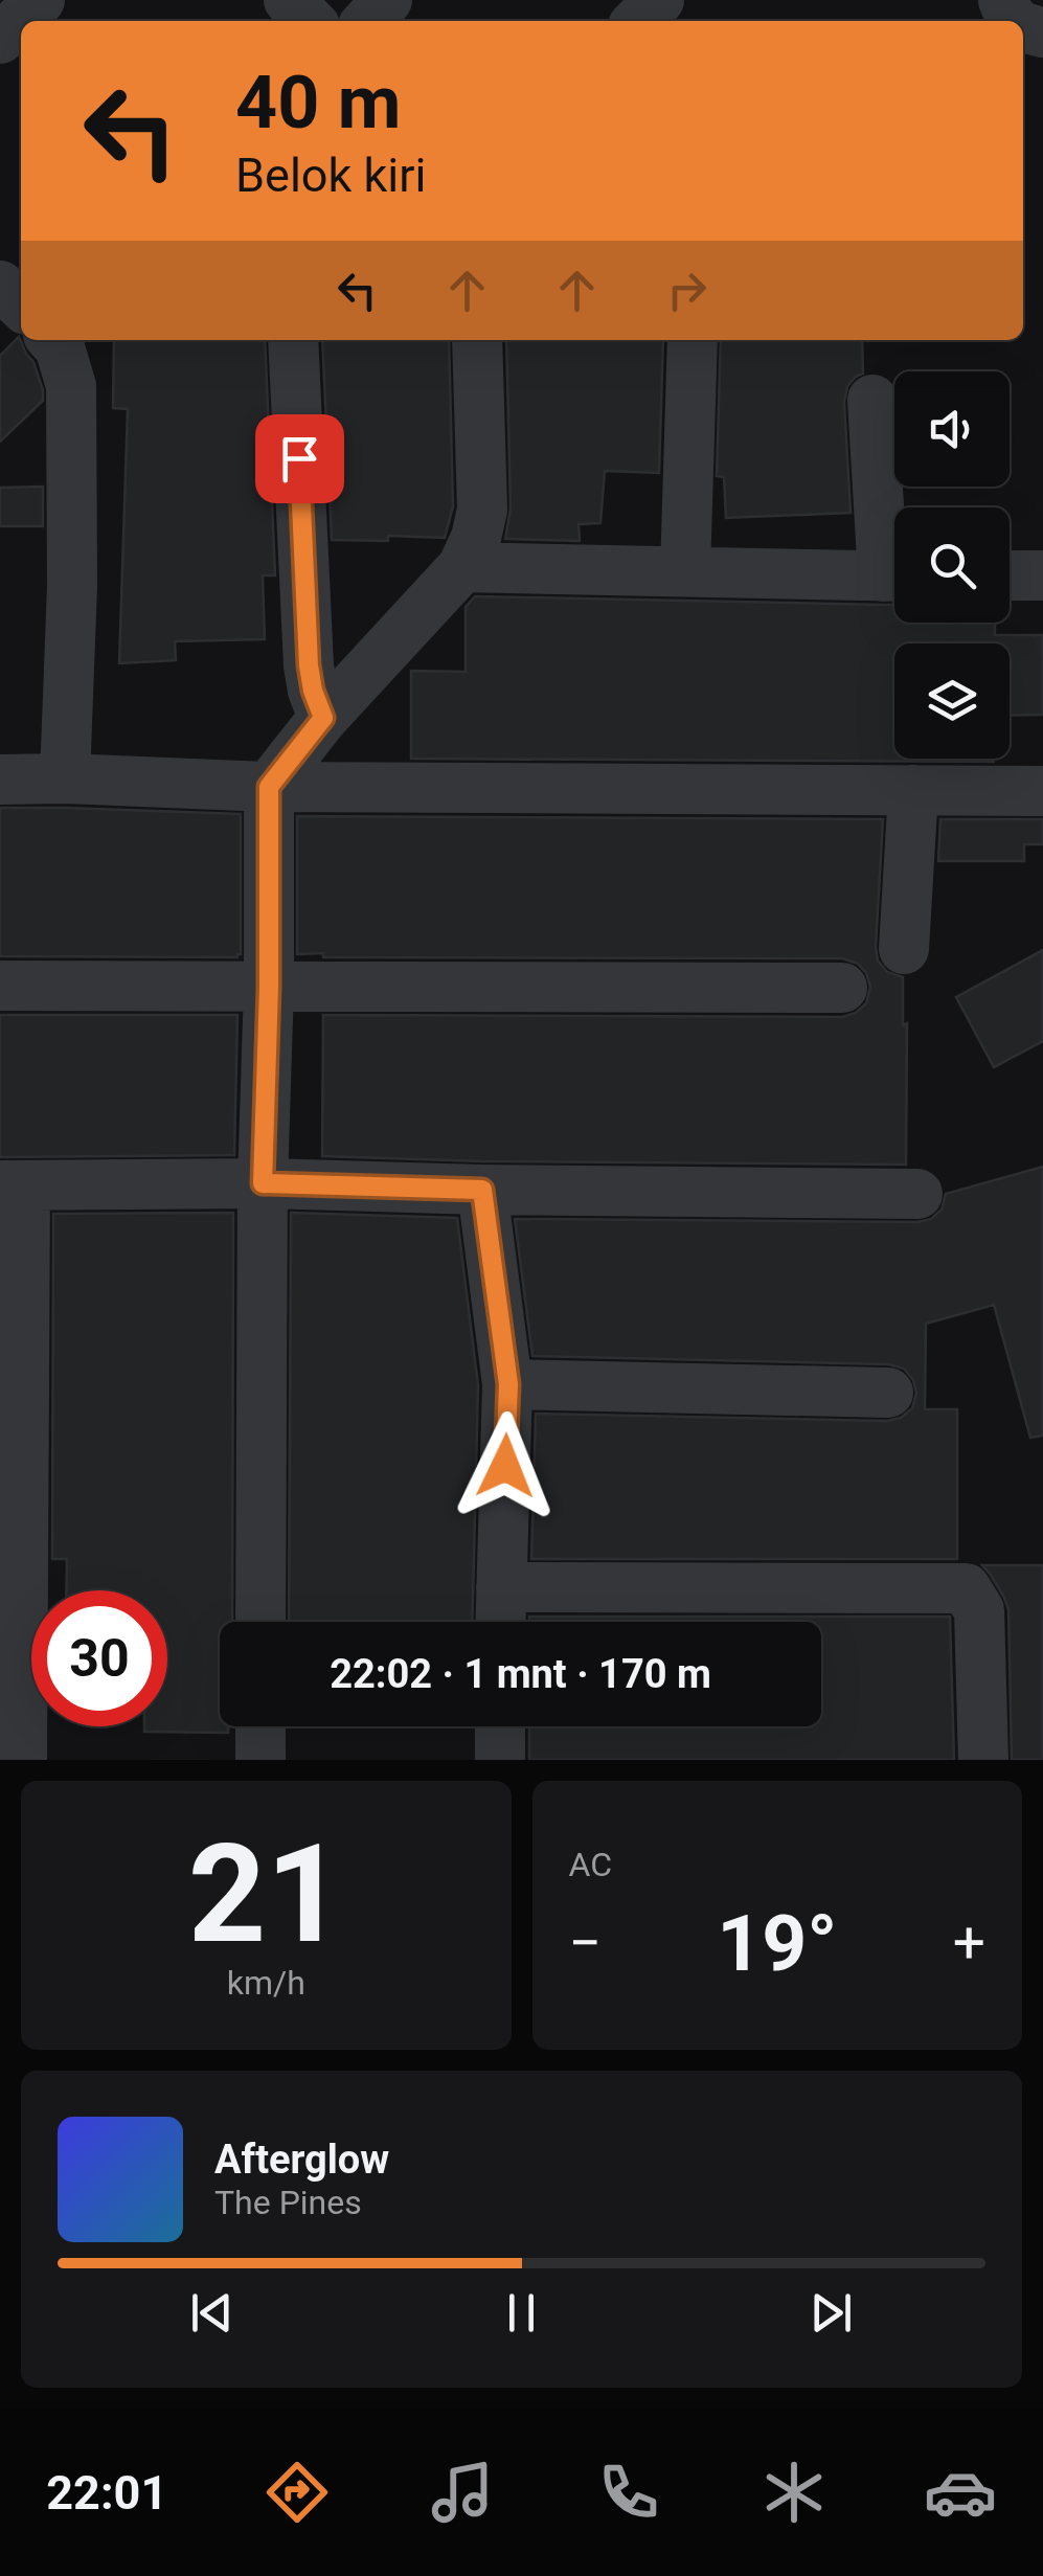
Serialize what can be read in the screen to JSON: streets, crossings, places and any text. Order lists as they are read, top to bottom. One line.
{"page":{"turn":["40 m","Belok kiri"],"limit":"30","trip":"22:02 · 1 mnt · 170 m","tile":[["21","km/h"],"AC"],"heat":["−","19°","+"],"song":["Afterglow","The Pines"],"tabs":"22:01"}}
